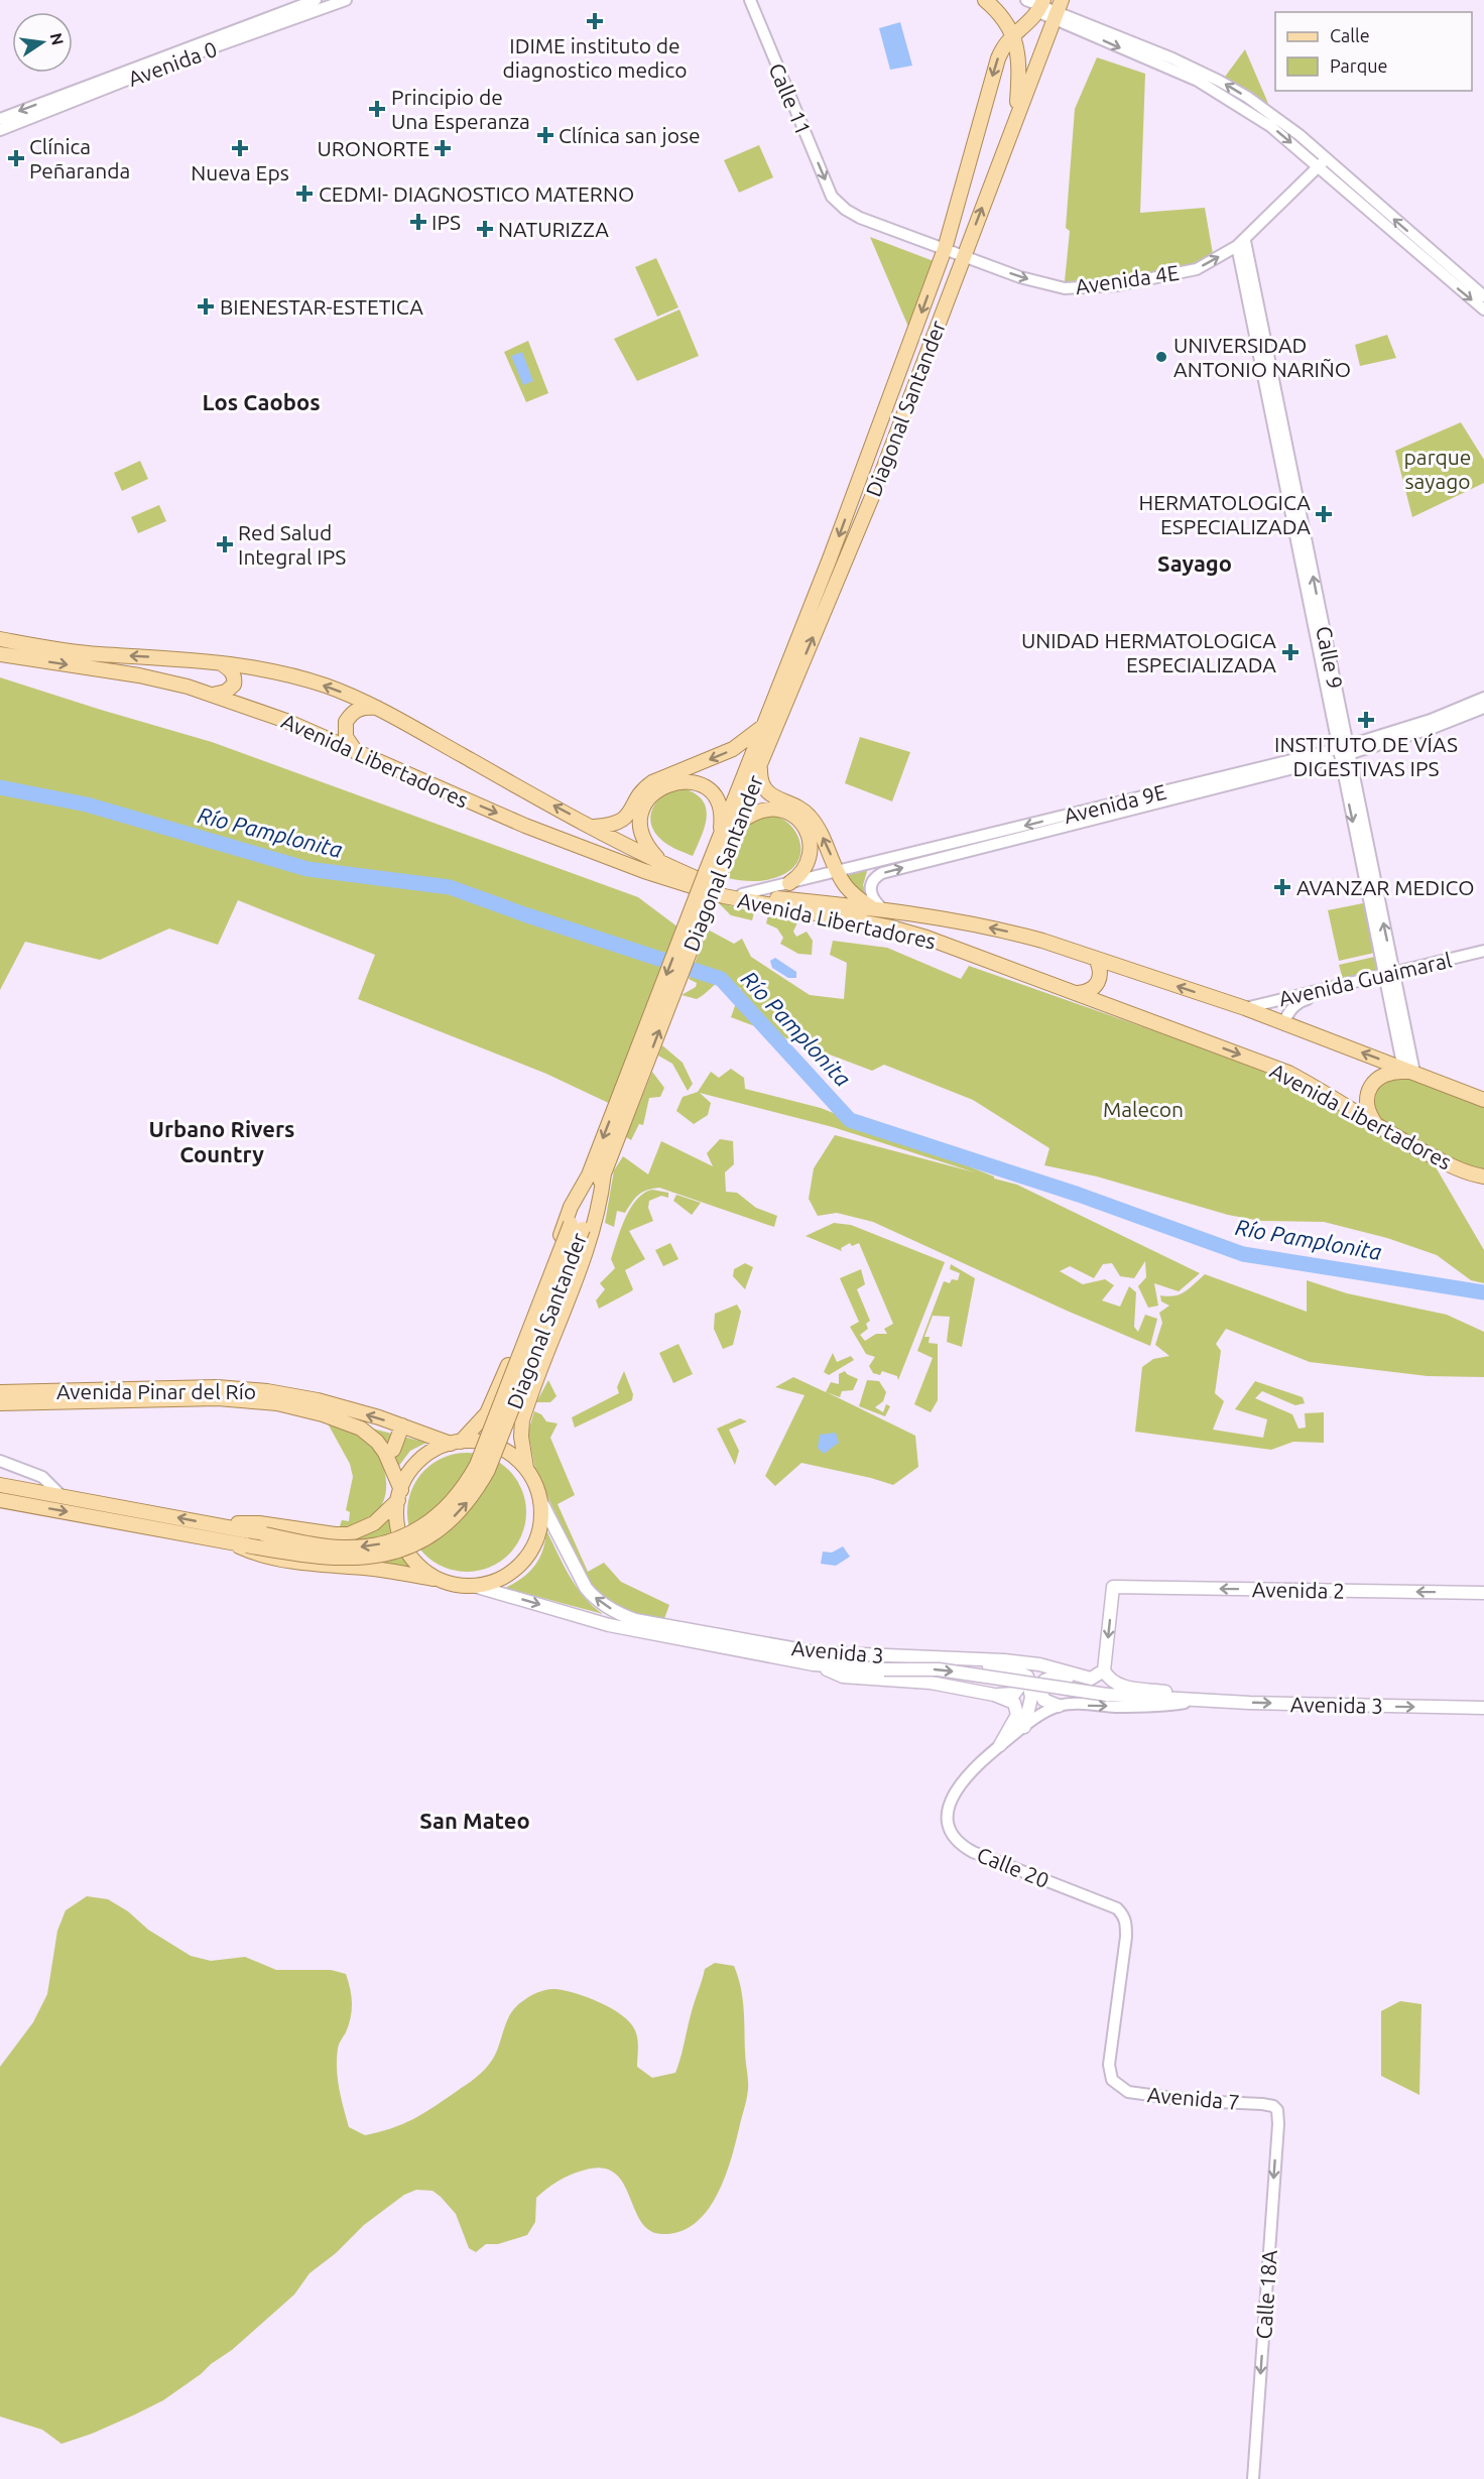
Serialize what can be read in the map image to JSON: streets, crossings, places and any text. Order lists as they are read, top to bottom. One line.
{"streets":{"main road":["Diagonal Santander","Avenida Libertadores","Avenida Pinar del Río","Avenida 2","Avenida 3"],"street":["Avenida 0","Calle 11","Avenida 4E","Calle 9","Avenida 9E","Avenida Guaimaral","Calle 20","Avenida 7","Calle 18A"]},"crossings":[["Calle 11","Avenida 4E"],["Avenida 4E","Diagonal Santander"],["Avenida 4E","Calle 9"],["Calle 9","Avenida Libertadores"],["Calle 9","Avenida 9E"],["Calle 9","Avenida Guaimaral"],["Avenida Libertadores","Avenida 9E"],["Avenida Libertadores","Avenida Guaimaral"],["Avenida Pinar del Río","Avenida 3"],["Avenida 2","Avenida 3"],["Calle 20","Avenida 7"],["Avenida 7","Calle 18A"]],"one_way":["Calle 11","Avenida 4E","Avenida 2","Calle 18A"],"districts":["Los Caobos","Sayago","Urbano Rivers Country","San Mateo"],"water":["Río Pamplonita"],"parks":["parque sayago","Malecon"],"places":{"health":["IDIME instituto de diagnostico medico","Principio de Una Esperanza","Clínica san jose","Nueva Eps","URONORTE","Clínica Peñaranda","CEDMI- DIAGNOSTICO MATERNO","IPS","NATURIZZA","BIENESTAR-ESTETICA","HERMATOLOGICA ESPECIALIZADA","Red Salud Integral IPS","UNIDAD HERMATOLOGICA ESPECIALIZADA","INSTITUTO DE VÍAS DIGESTIVAS IPS","AVANZAR MEDICO"],"other":["UNIVERSIDAD ANTONIO NARIÑO"]},"legend":["Calle","Parque"],"north":"right"}
